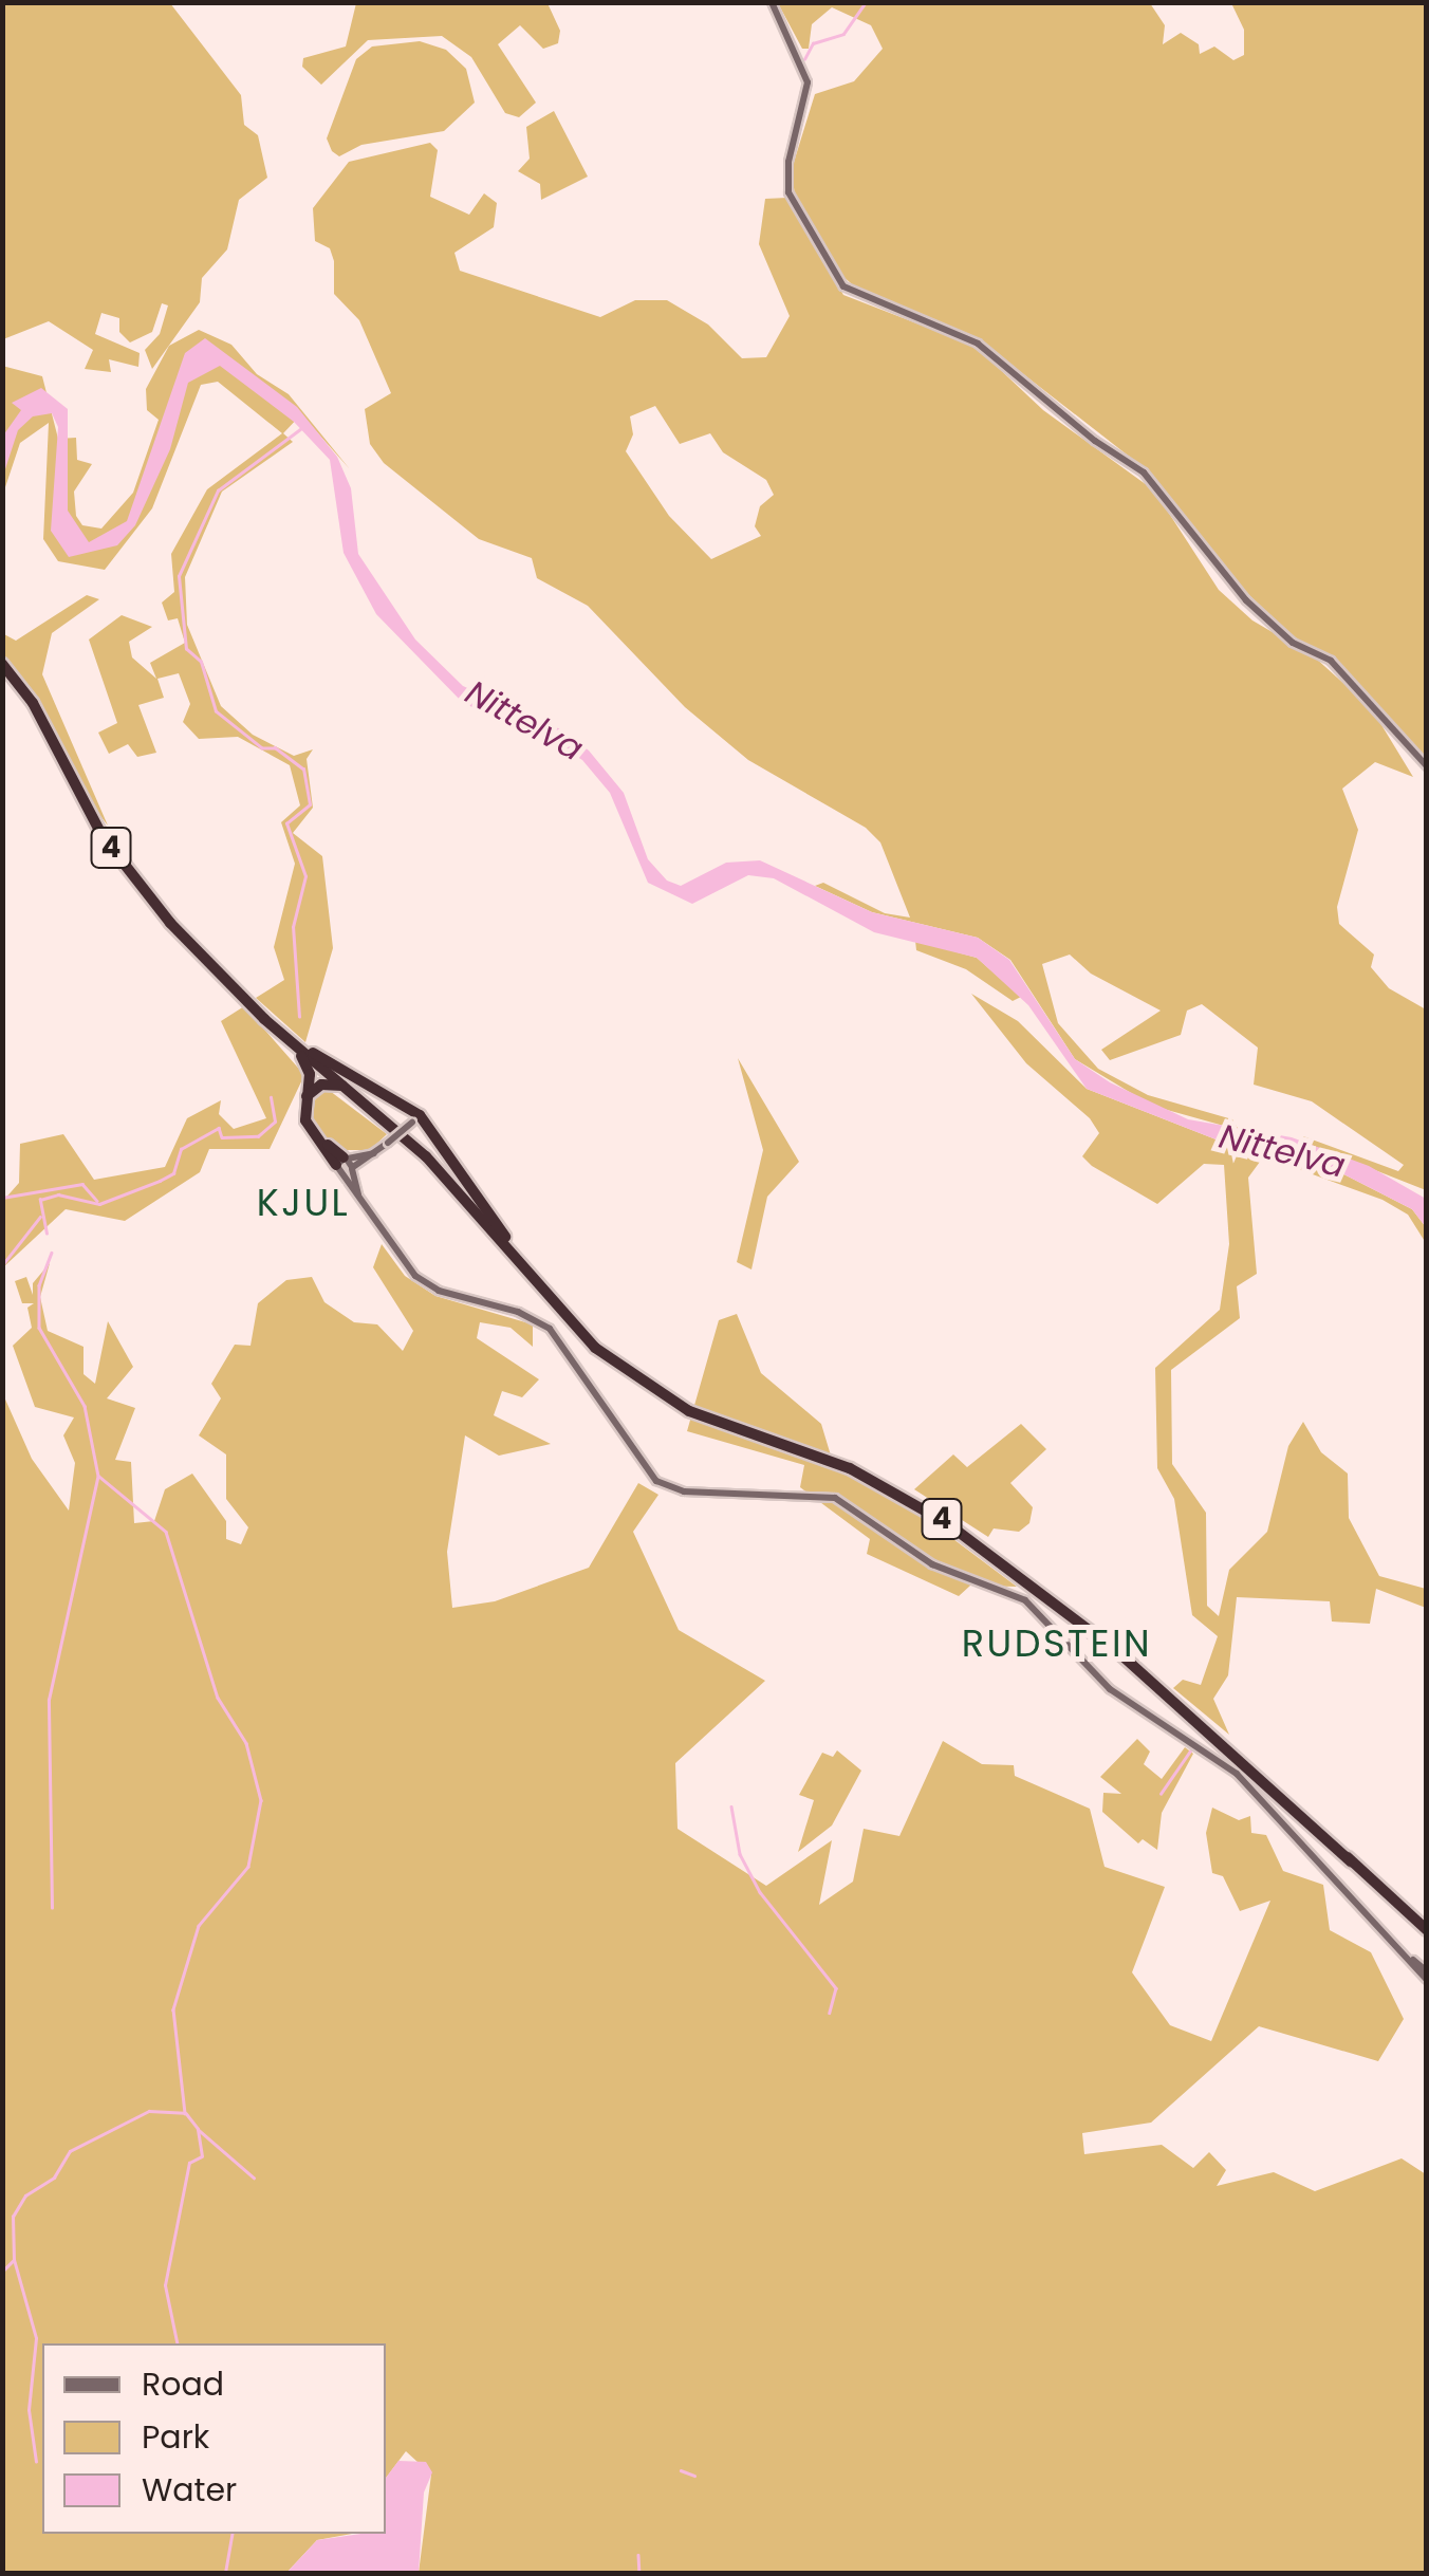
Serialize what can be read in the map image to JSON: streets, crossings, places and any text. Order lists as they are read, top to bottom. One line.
{"streets":{"highway":["4"]},"districts":["KJUL","RUDSTEIN"],"water":["Nittelva"],"legend":["Road","Park","Water"]}
